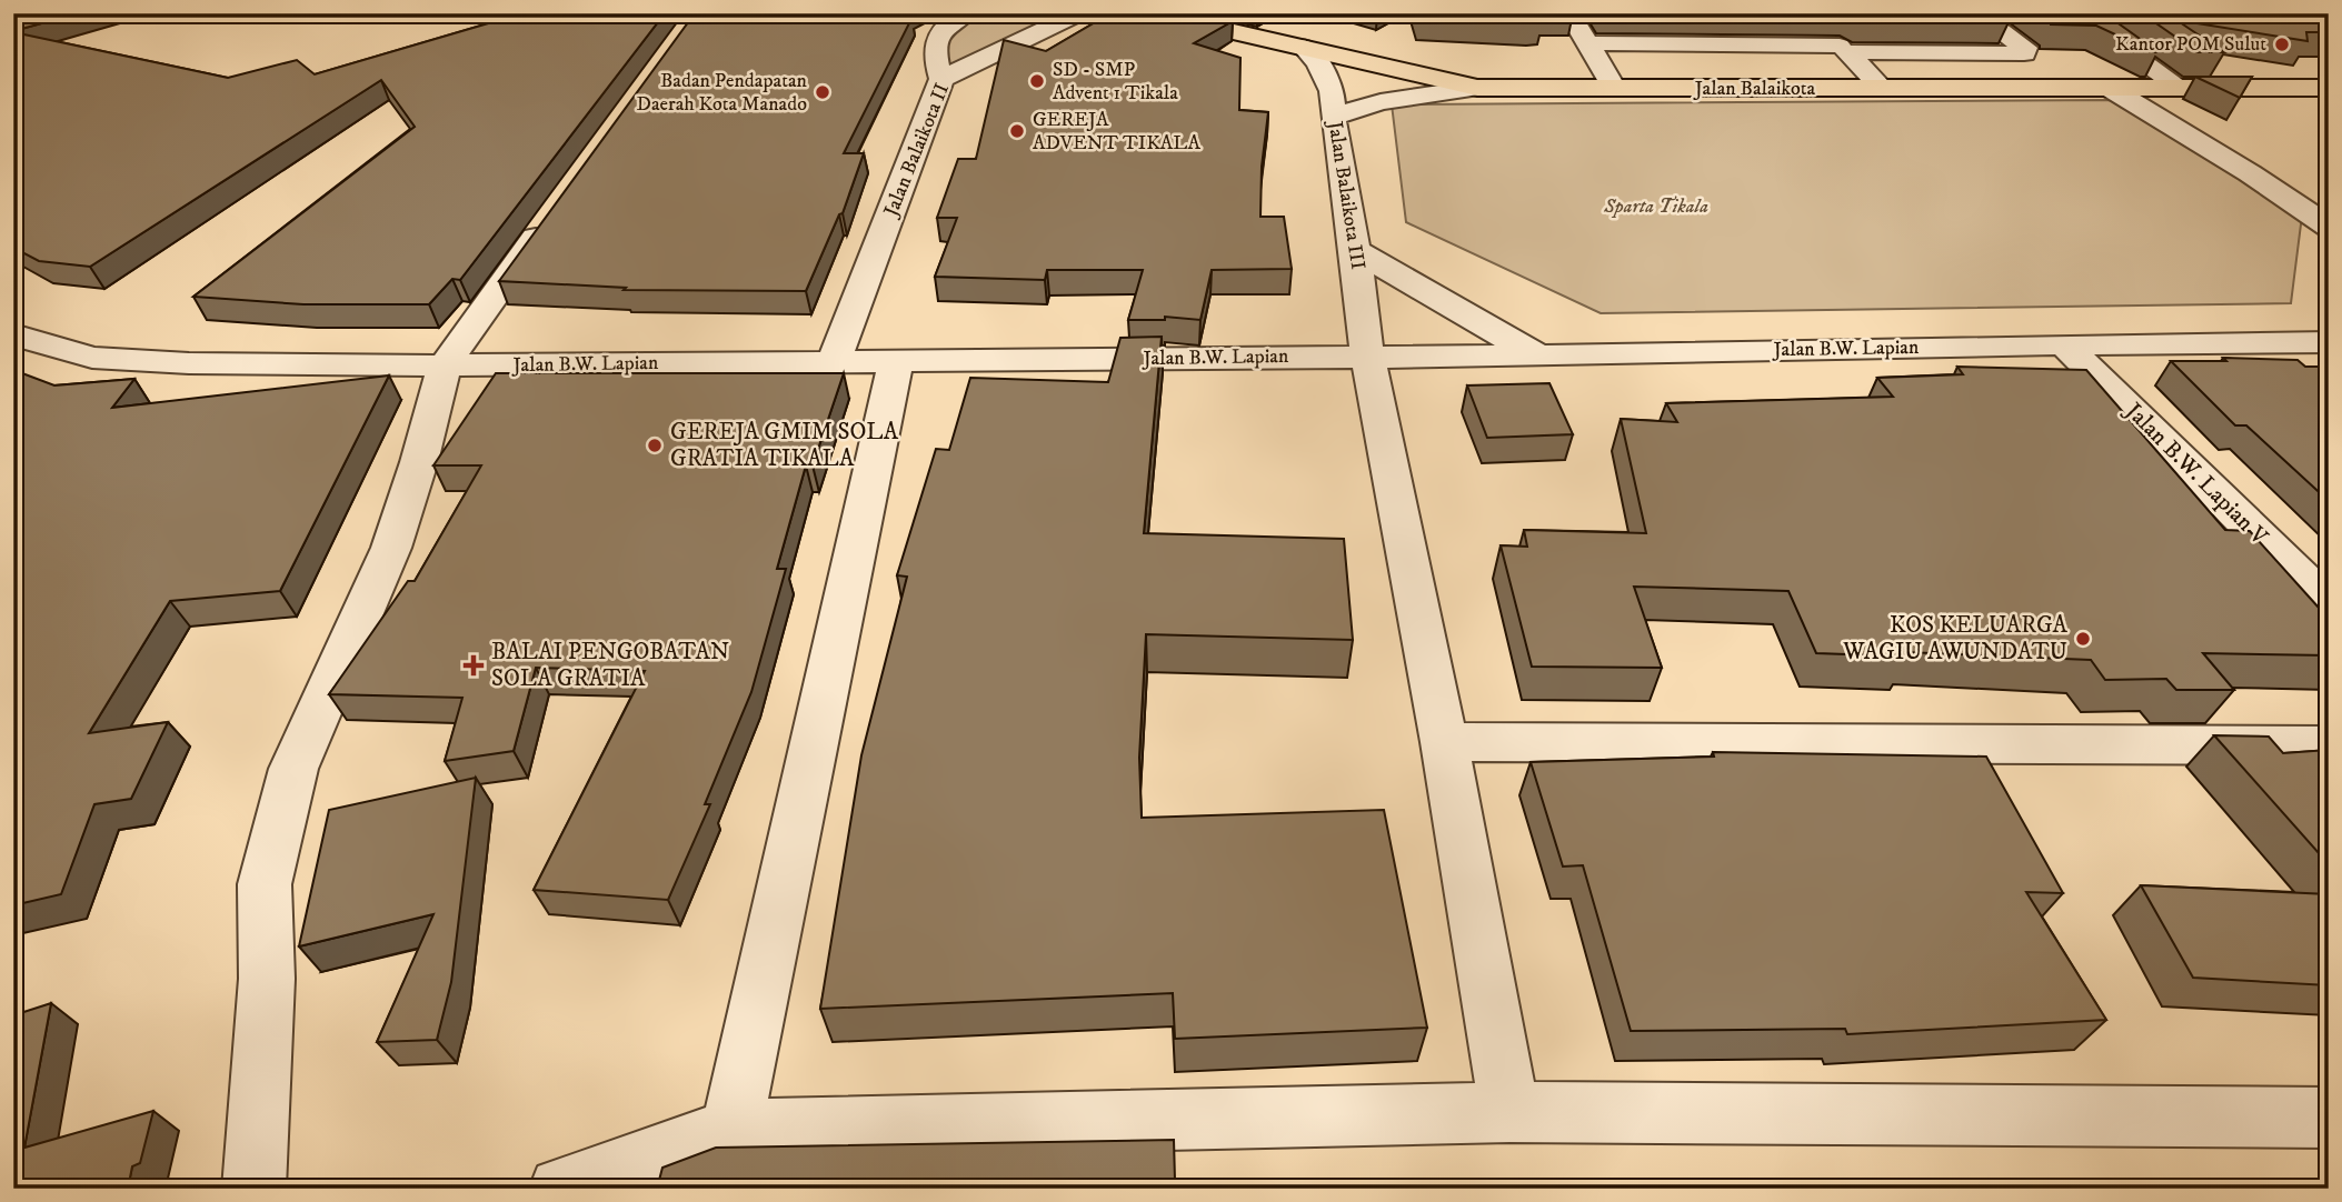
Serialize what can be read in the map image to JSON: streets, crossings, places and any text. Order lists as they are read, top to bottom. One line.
{"streets":{"main road":["Jalan Balaikota"],"street":["Jalan Balaikota II","Jalan Balaikota III","Jalan B.W. Lapian","Jalan B.W. Lapian V"]},"crossings":[["Jalan Balaikota","Jalan Balaikota III"],["Jalan Balaikota II","Jalan B.W. Lapian"],["Jalan Balaikota III","Jalan B.W. Lapian"],["Jalan B.W. Lapian","Jalan B.W. Lapian V"]],"parks":["Sparta Tikala"],"places":{"other":["Kantor POM Sulut","SD - SMP Advent 1 Tikala","Badan Pendapatan Daerah Kota Manado","GEREJA ADVENT TIKALA","GEREJA GMIM SOLA GRATIA TIKALA","KOS KELUARGA WAGIU AWUNDATU"],"health":["BALAI PENGOBATAN SOLA GRATIA"]}}
